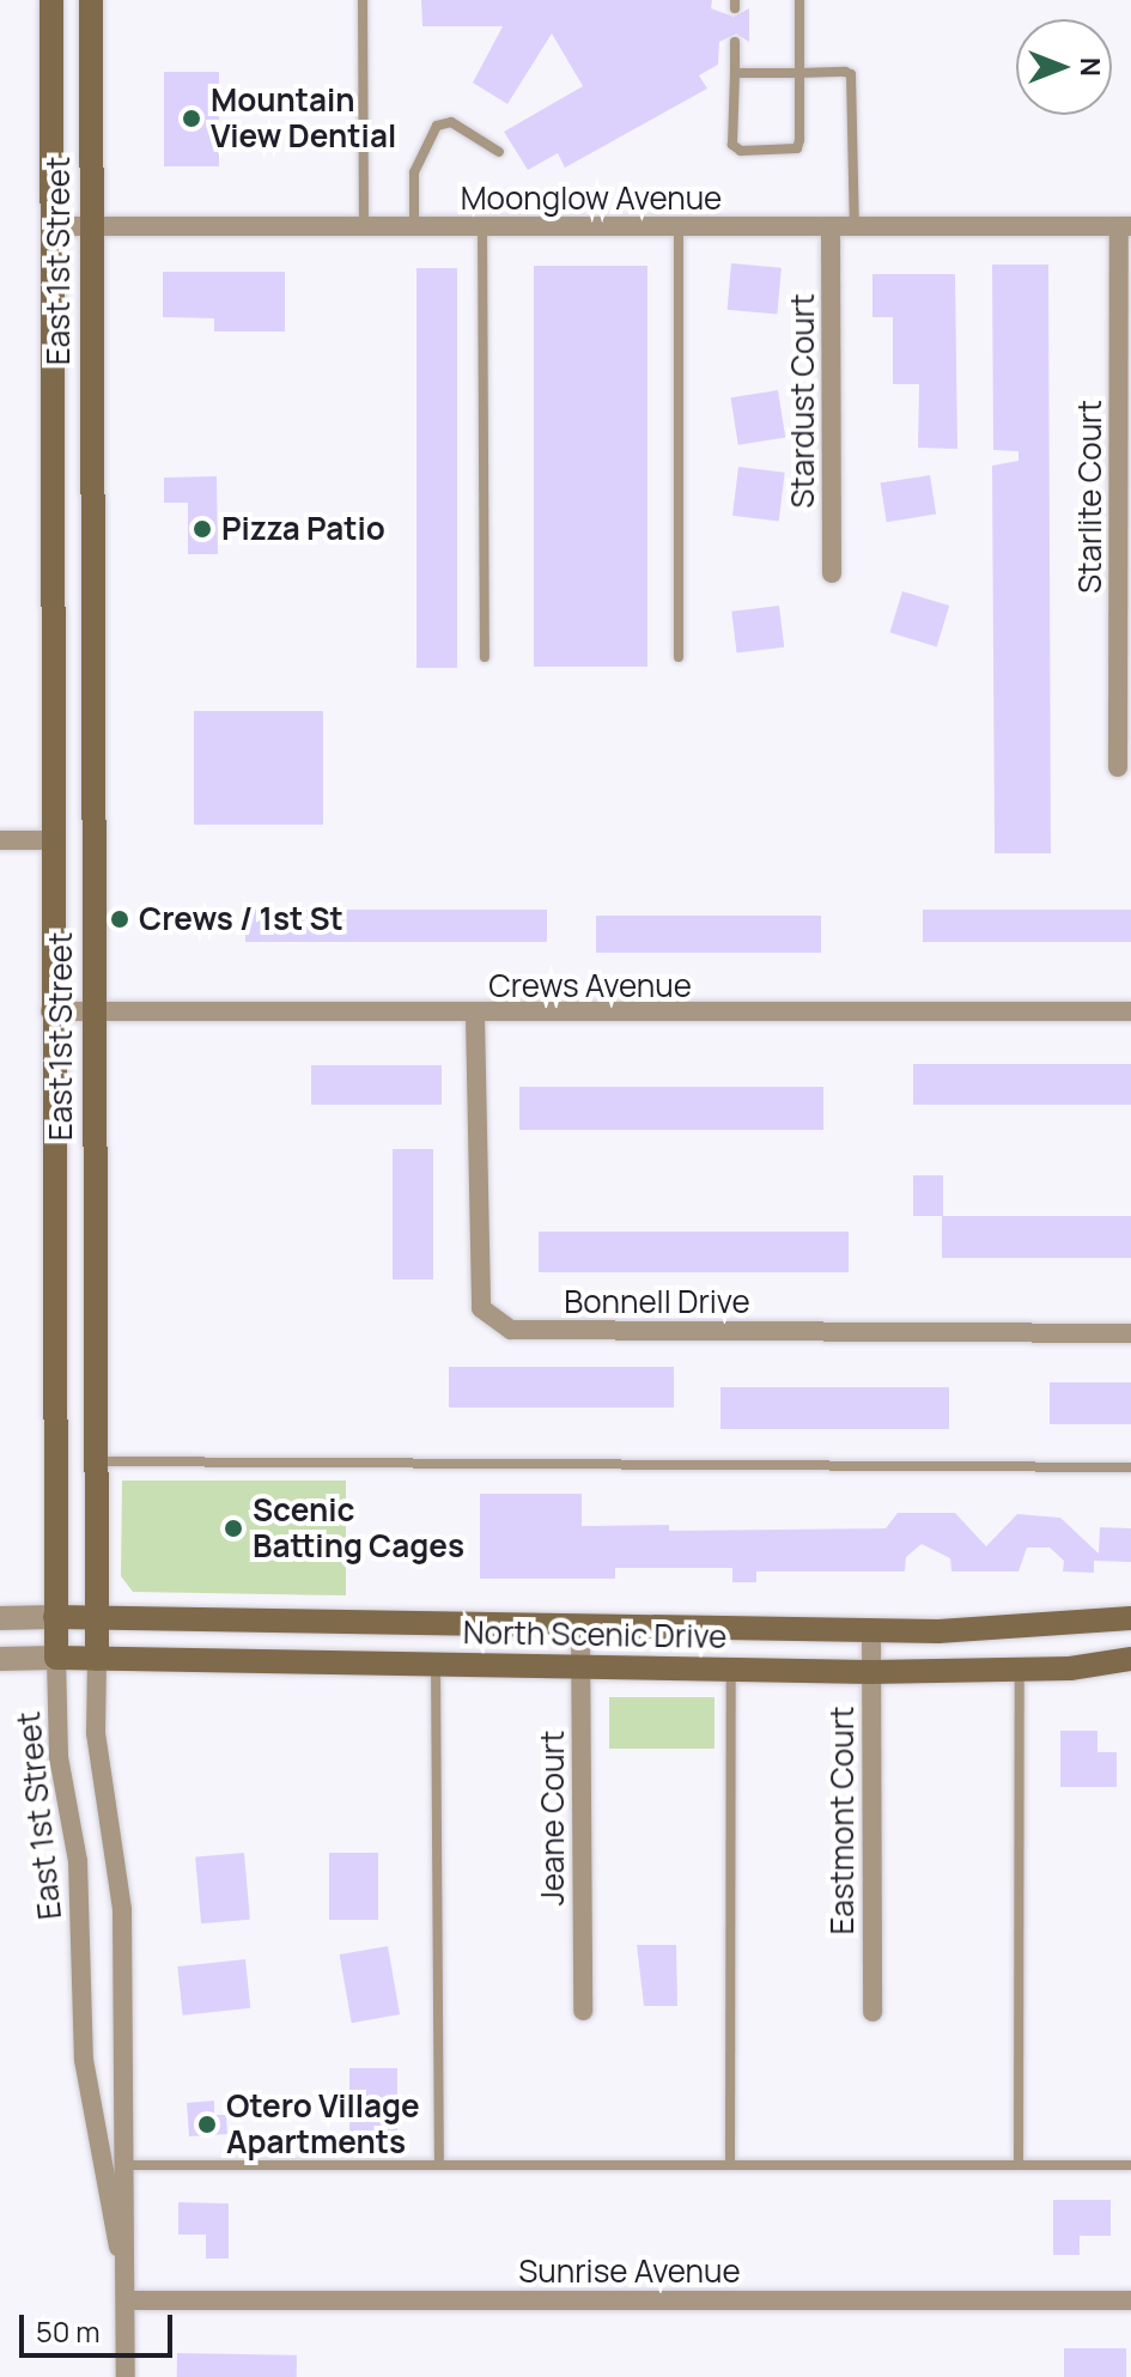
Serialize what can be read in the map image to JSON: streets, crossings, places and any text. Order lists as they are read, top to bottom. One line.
{"streets":{"main road":["East 1st Street","North Scenic Drive"],"street":["Moonglow Avenue","Stardust Court","Starlite Court","Crews Avenue","Bonnell Drive","Jeane Court","Eastmont Court","Sunrise Avenue"]},"crossings":[["Moonglow Avenue","East 1st Street"],["Moonglow Avenue","Stardust Court"],["Moonglow Avenue","Starlite Court"],["East 1st Street","Crews Avenue"],["East 1st Street","North Scenic Drive"],["East 1st Street","Sunrise Avenue"],["Crews Avenue","Bonnell Drive"],["North Scenic Drive","Jeane Court"],["North Scenic Drive","Eastmont Court"]],"places":["Mountain View Dential","Pizza Patio","Crews / 1st St","Scenic Batting Cages","Otero Village Apartments"],"scale_bar":"50 m","north":"right"}
